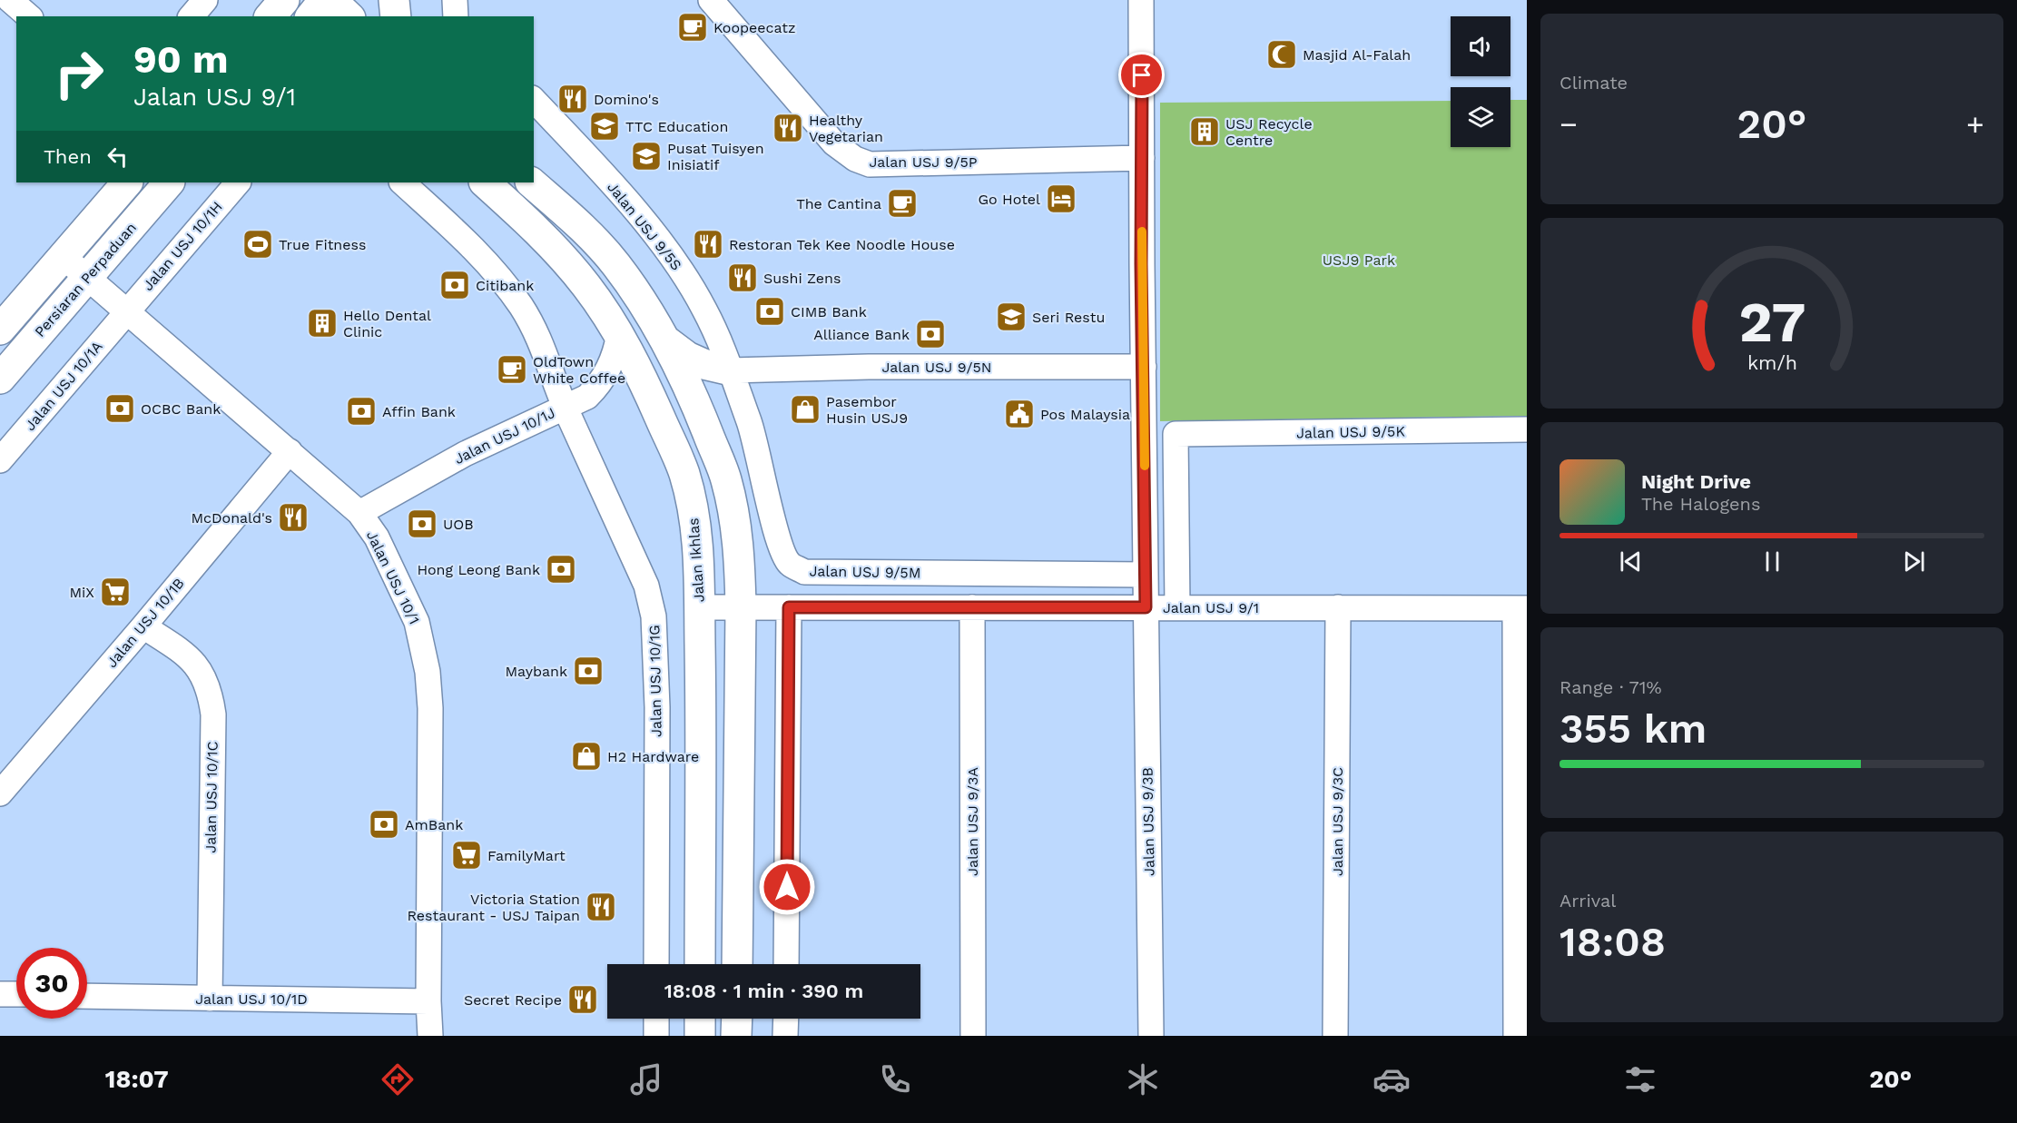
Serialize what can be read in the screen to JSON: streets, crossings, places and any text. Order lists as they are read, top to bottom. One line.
{"streets":{"street":["Jalan USJ 9/5P","Jalan USJ 9/5S","Jalan USJ 10/1H","Persiaran Perpaduan","Jalan USJ 9/5N","Jalan USJ 10/1A","Jalan USJ 9/5K","Jalan USJ 10/1J","Jalan Ikhlas","Jalan USJ 9/5M","Jalan USJ 10/1","Jalan USJ 9/1","Jalan USJ 10/1B","Jalan USJ 10/1G","Jalan USJ 10/1C","Jalan USJ 9/3A","Jalan USJ 9/3B","Jalan USJ 9/3C","Jalan USJ 10/1D"]},"crossings":[["Jalan USJ 9/5P","Jalan USJ 9/3B"],["Jalan USJ 9/5S","Jalan USJ 9/5N"],["Jalan USJ 9/5S","Jalan USJ 9/5M"],["Jalan USJ 10/1H","Jalan USJ 10/1A"],["Jalan USJ 10/1H","Jalan USJ 10/1"],["Persiaran Perpaduan","Jalan USJ 10/1"],["Jalan USJ 9/5N","Jalan USJ 9/5M"],["Jalan USJ 9/5N","Jalan USJ 9/3B"],["Jalan USJ 10/1A","Jalan USJ 10/1"],["Jalan USJ 9/5K","Jalan USJ 9/1"],["Jalan USJ 10/1J","Jalan Ikhlas"],["Jalan USJ 10/1J","Jalan USJ 10/1"],["Jalan USJ 10/1J","Jalan USJ 10/1G"],["Jalan Ikhlas","Jalan USJ 9/1"],["Jalan USJ 9/5M","Jalan USJ 9/3B"],["Jalan USJ 10/1","Jalan USJ 10/1B"],["Jalan USJ 10/1","Jalan USJ 10/1D"],["Jalan USJ 9/1","Jalan USJ 9/3A"],["Jalan USJ 9/1","Jalan USJ 9/3B"],["Jalan USJ 9/1","Jalan USJ 9/3C"],["Jalan USJ 10/1B","Jalan USJ 10/1C"],["Jalan USJ 10/1C","Jalan USJ 10/1D"]],"parks":["USJ9 Park"],"places":{"cafe":["Koopeecatz","The Cantina","OldTown White Coffee"],"mosque":["Masjid Al-Falah"],"restaurant":["Domino's","Healthy Vegetarian","Restoran Tek Kee Noodle House","Sushi Zens","McDonald's","Victoria Station Restaurant - USJ Taipan","Secret Recipe"],"school or university":["TTC Education","Pusat Tuisyen Inisiatif","Seri Restu"],"building":["USJ Recycle Centre","Hello Dental Clinic"],"hotel":["Go Hotel"],"sports":["True Fitness"],"bank":["Citibank","CIMB Bank","Alliance Bank","OCBC Bank","Affin Bank","UOB","Hong Leong Bank","Maybank","AmBank"],"shop":["Pasembor Husin USJ9","H2 Hardware"],"public building":["Pos Malaysia"],"supermarket":["MiX","FamilyMart"]},"page":{"tile":["Climate",["Range · 71%","355 km"],["Arrival","18:08"]],"turn":["90 m","Jalan USJ 9/1"],"heat":["−","20°","+"],"then":"Then","song":["Night Drive","The Halogens"],"limit":"30","trip":"18:08 · 1 min · 390 m","tabs":["18:07","20°"],"gauge":["27","km/h"]}}
